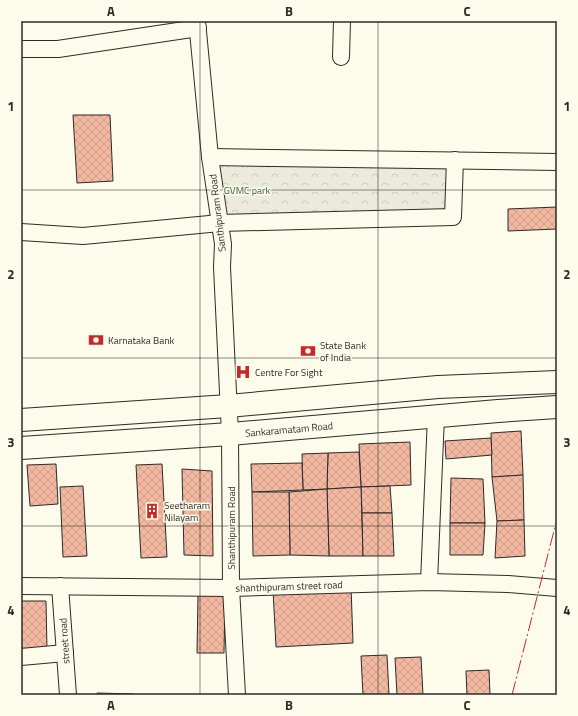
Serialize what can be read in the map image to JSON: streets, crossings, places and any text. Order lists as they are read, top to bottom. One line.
{"streets":{"main road":["Sankaramatam Road"],"street":["Santhipuram Road","Shanthipuram Road","shanthipuram street road","street road"]},"crossings":[["Santhipuram Road","Sankaramatam Road"],["Santhipuram Road","Shanthipuram Road"],["Sankaramatam Road","Shanthipuram Road"],["Shanthipuram Road","shanthipuram street road"],["shanthipuram street road","street road"]],"parks":["GVMC park"],"places":{"bank":["Karnataka Bank","State Bank of India"],"hospital":["Centre For Sight"],"building":["Seetharam Nilayam"]},"grid":{"columns":["A","B","C"],"rows":["1","2","3","4"]}}
